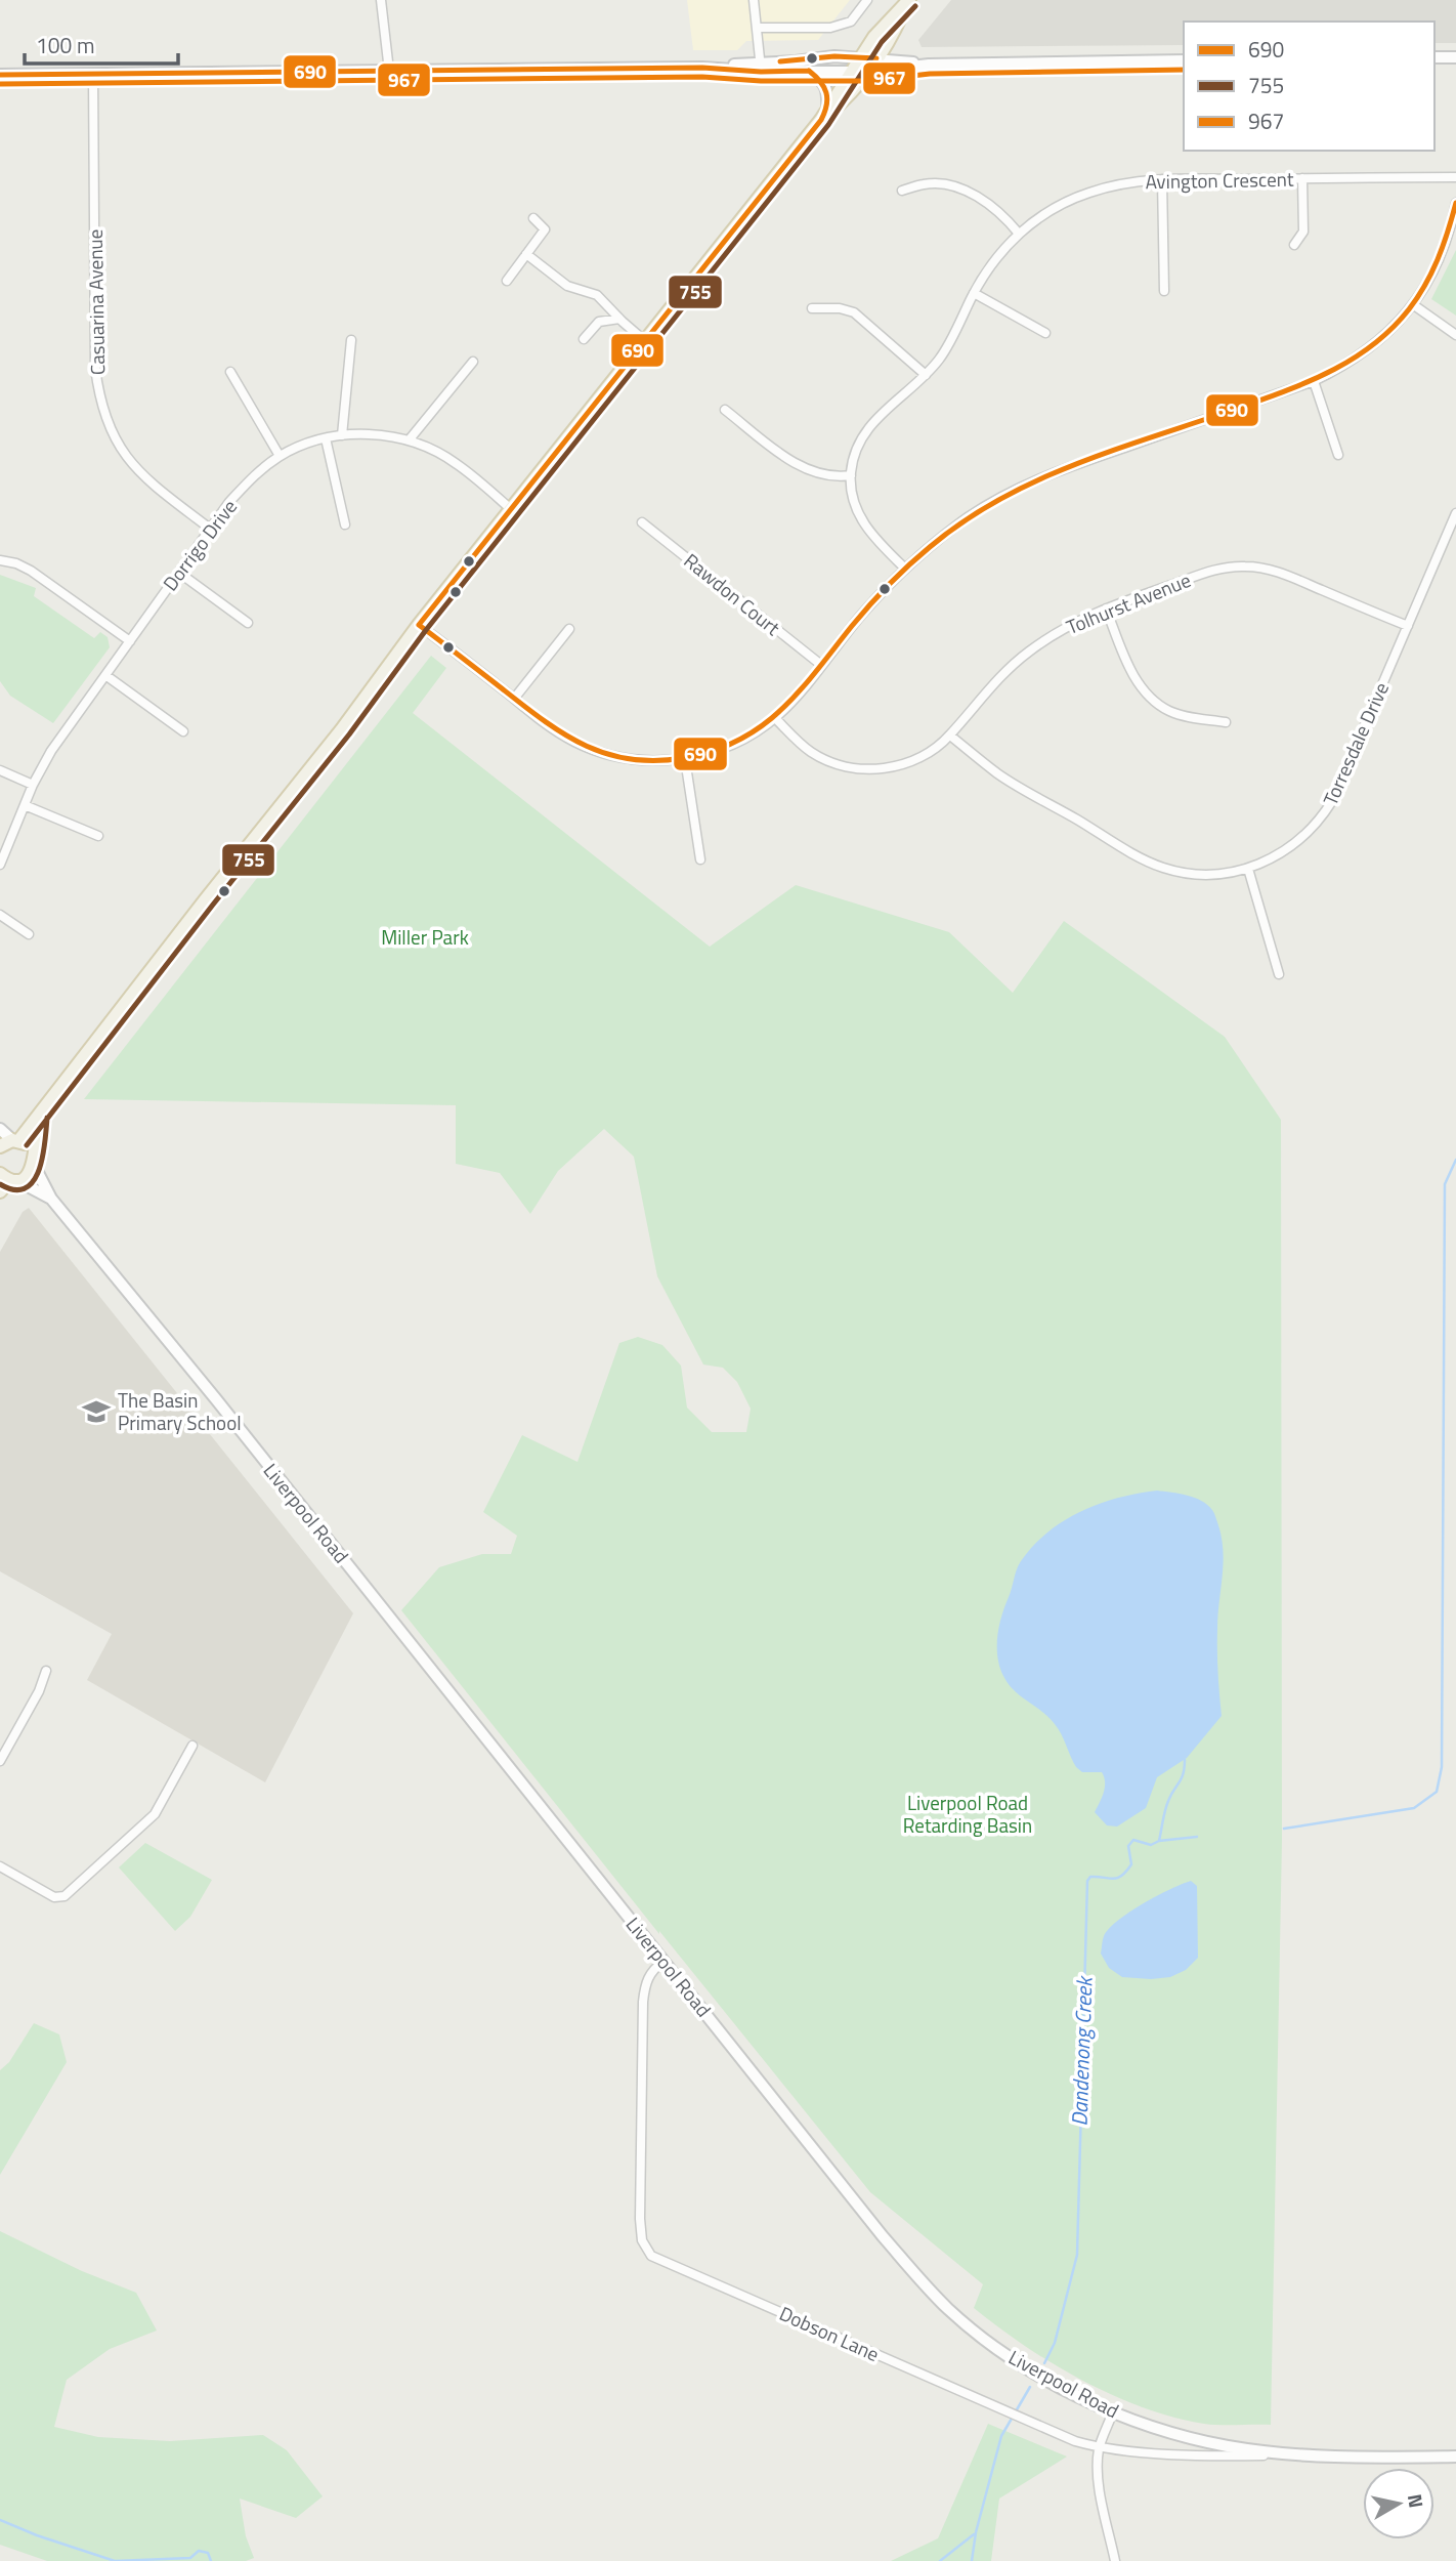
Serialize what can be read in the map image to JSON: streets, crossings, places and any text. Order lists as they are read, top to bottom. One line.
{"streets":{"main road":["Liverpool Road"],"street":["Avington Crescent","Casuarina Avenue","Dorrigo Drive","Rawdon Court","Tolhurst Avenue","Torresdale Drive","Dobson Lane"]},"crossings":[["Casuarina Avenue","Dorrigo Drive"],["Tolhurst Avenue","Torresdale Drive"],["Liverpool Road","Dobson Lane"]],"water":["Dandenong Creek"],"parks":["Miller Park","Liverpool Road Retarding Basin"],"places":{"school or university":["The Basin Primary School"]},"lines":["transit line 755","transit line 690","transit line 967"],"legend":["690","755","967"],"scale_bar":"100 m","north":"right"}
